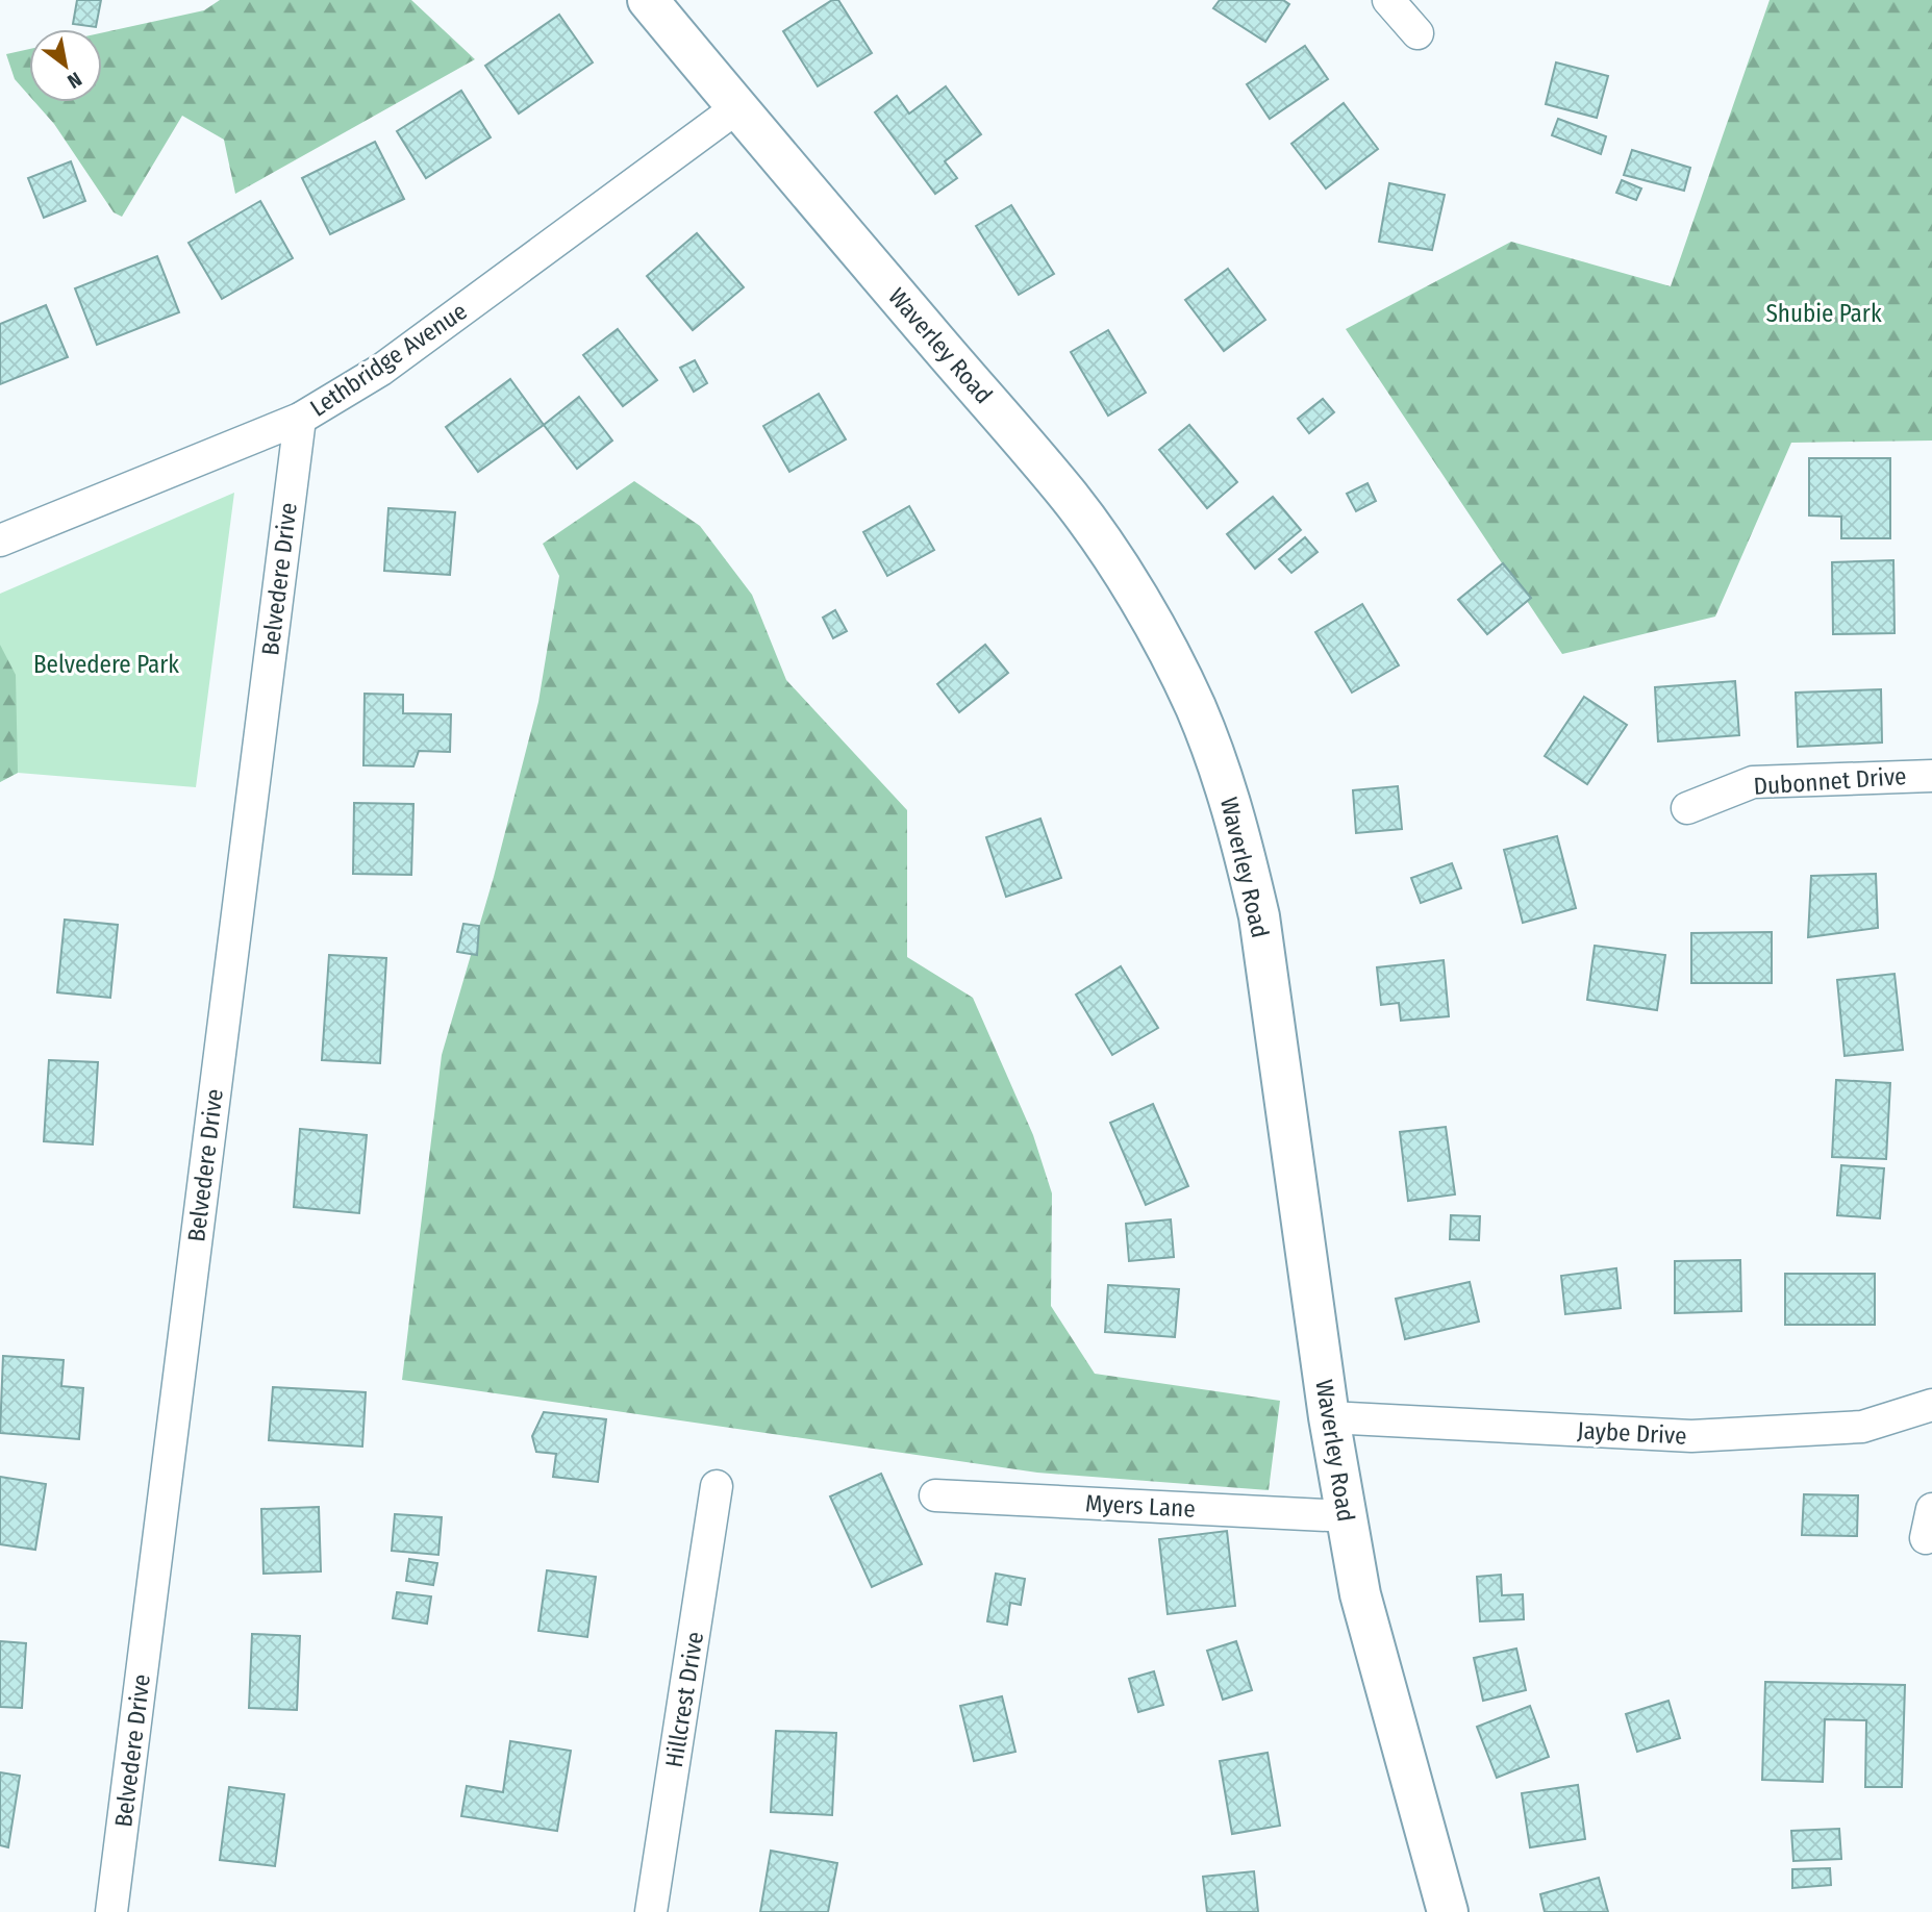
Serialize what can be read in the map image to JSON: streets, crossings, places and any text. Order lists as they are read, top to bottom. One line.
{"streets":{"main road":["Waverley Road"],"street":["Lethbridge Avenue","Belvedere Drive","Dubonnet Drive","Jaybe Drive","Myers Lane","Hillcrest Drive"]},"crossings":[["Waverley Road","Lethbridge Avenue"],["Waverley Road","Jaybe Drive"],["Waverley Road","Myers Lane"],["Lethbridge Avenue","Belvedere Drive"]],"parks":["Shubie Park","Belvedere Park"],"north":"bottom right"}
